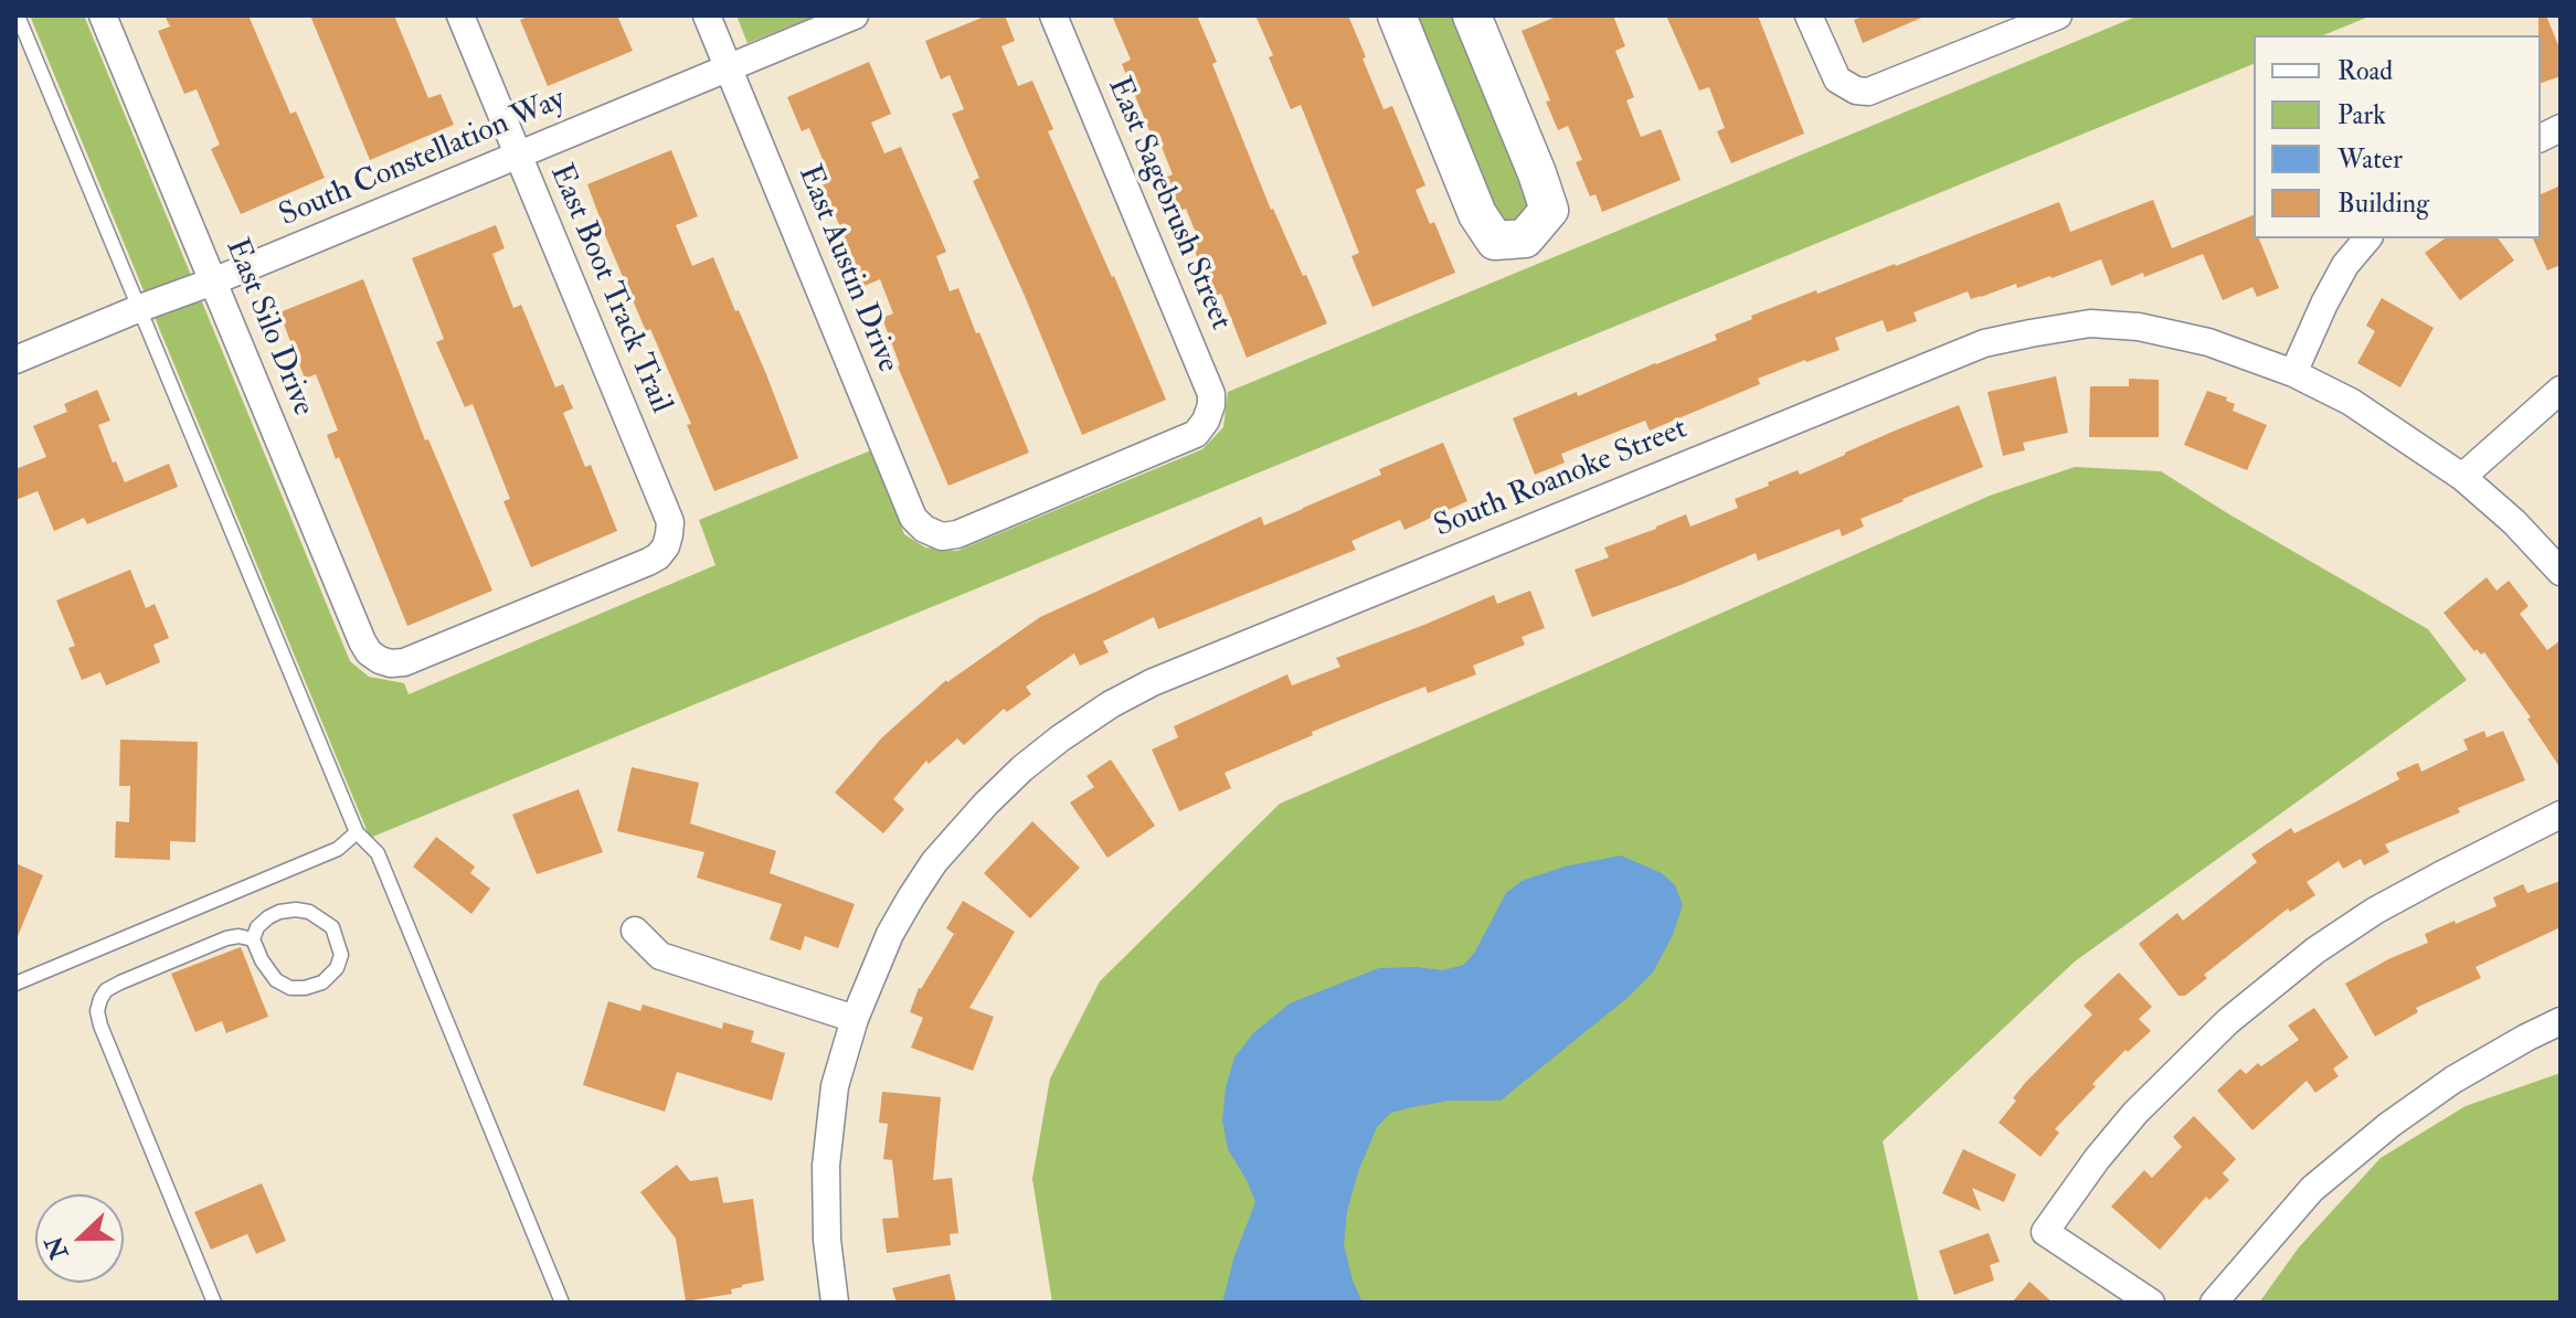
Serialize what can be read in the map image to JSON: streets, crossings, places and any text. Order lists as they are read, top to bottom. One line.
{"streets":{"street":["South Constellation Way","East Sagebrush Street","East Austin Drive","East Boot Track Trail","East Silo Drive","South Roanoke Street"]},"crossings":[["South Constellation Way","East Austin Drive"],["South Constellation Way","East Boot Track Trail"],["South Constellation Way","East Silo Drive"],["East Sagebrush Street","East Austin Drive"],["East Boot Track Trail","East Silo Drive"]],"legend":["Road","Park","Water","Building"],"north":"left"}
